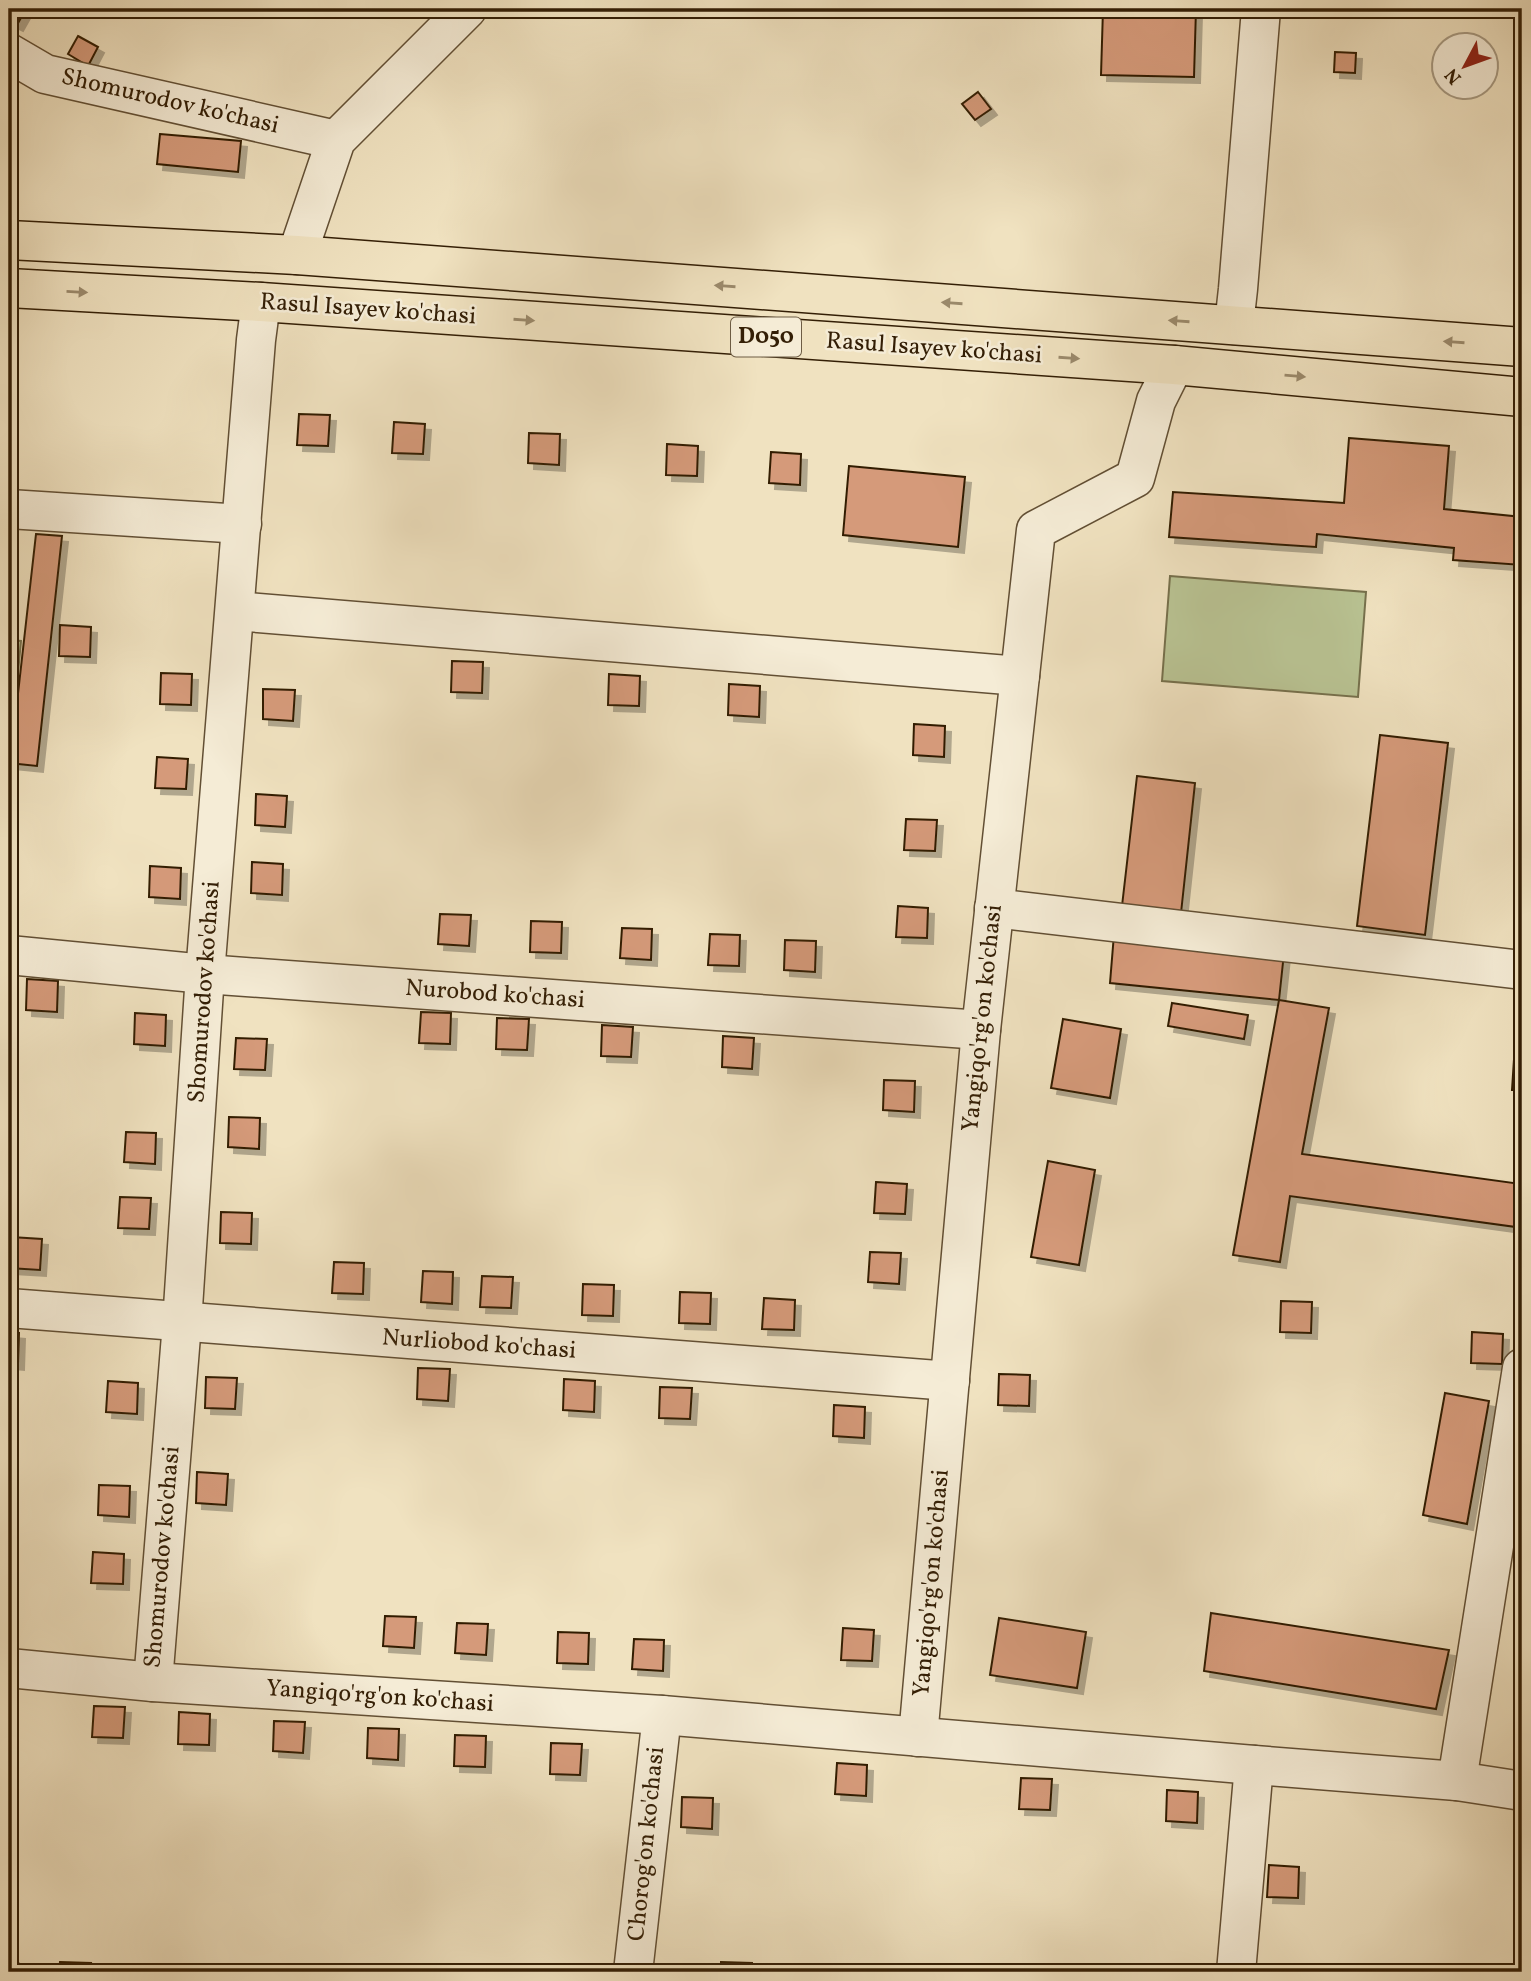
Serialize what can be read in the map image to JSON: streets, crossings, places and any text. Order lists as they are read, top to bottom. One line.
{"streets":{"main road":["Rasul Isayev ko'chasi","D050"],"street":["Shomurodov ko'chasi","Nurobod ko'chasi","Yangiqo'rg'on ko'chasi","Nurliobod ko'chasi","Chorog'on ko'chasi"]},"crossings":[["Shomurodov ko'chasi","Rasul Isayev ko'chasi"],["Shomurodov ko'chasi","Nurobod ko'chasi"],["Shomurodov ko'chasi","Yangiqo'rg'on ko'chasi"],["Shomurodov ko'chasi","Nurliobod ko'chasi"],["Rasul Isayev ko'chasi","Yangiqo'rg'on ko'chasi"],["Nurobod ko'chasi","Yangiqo'rg'on ko'chasi"],["Yangiqo'rg'on ko'chasi","Nurliobod ko'chasi"],["Yangiqo'rg'on ko'chasi","Chorog'on ko'chasi"]],"north":"bottom left"}
